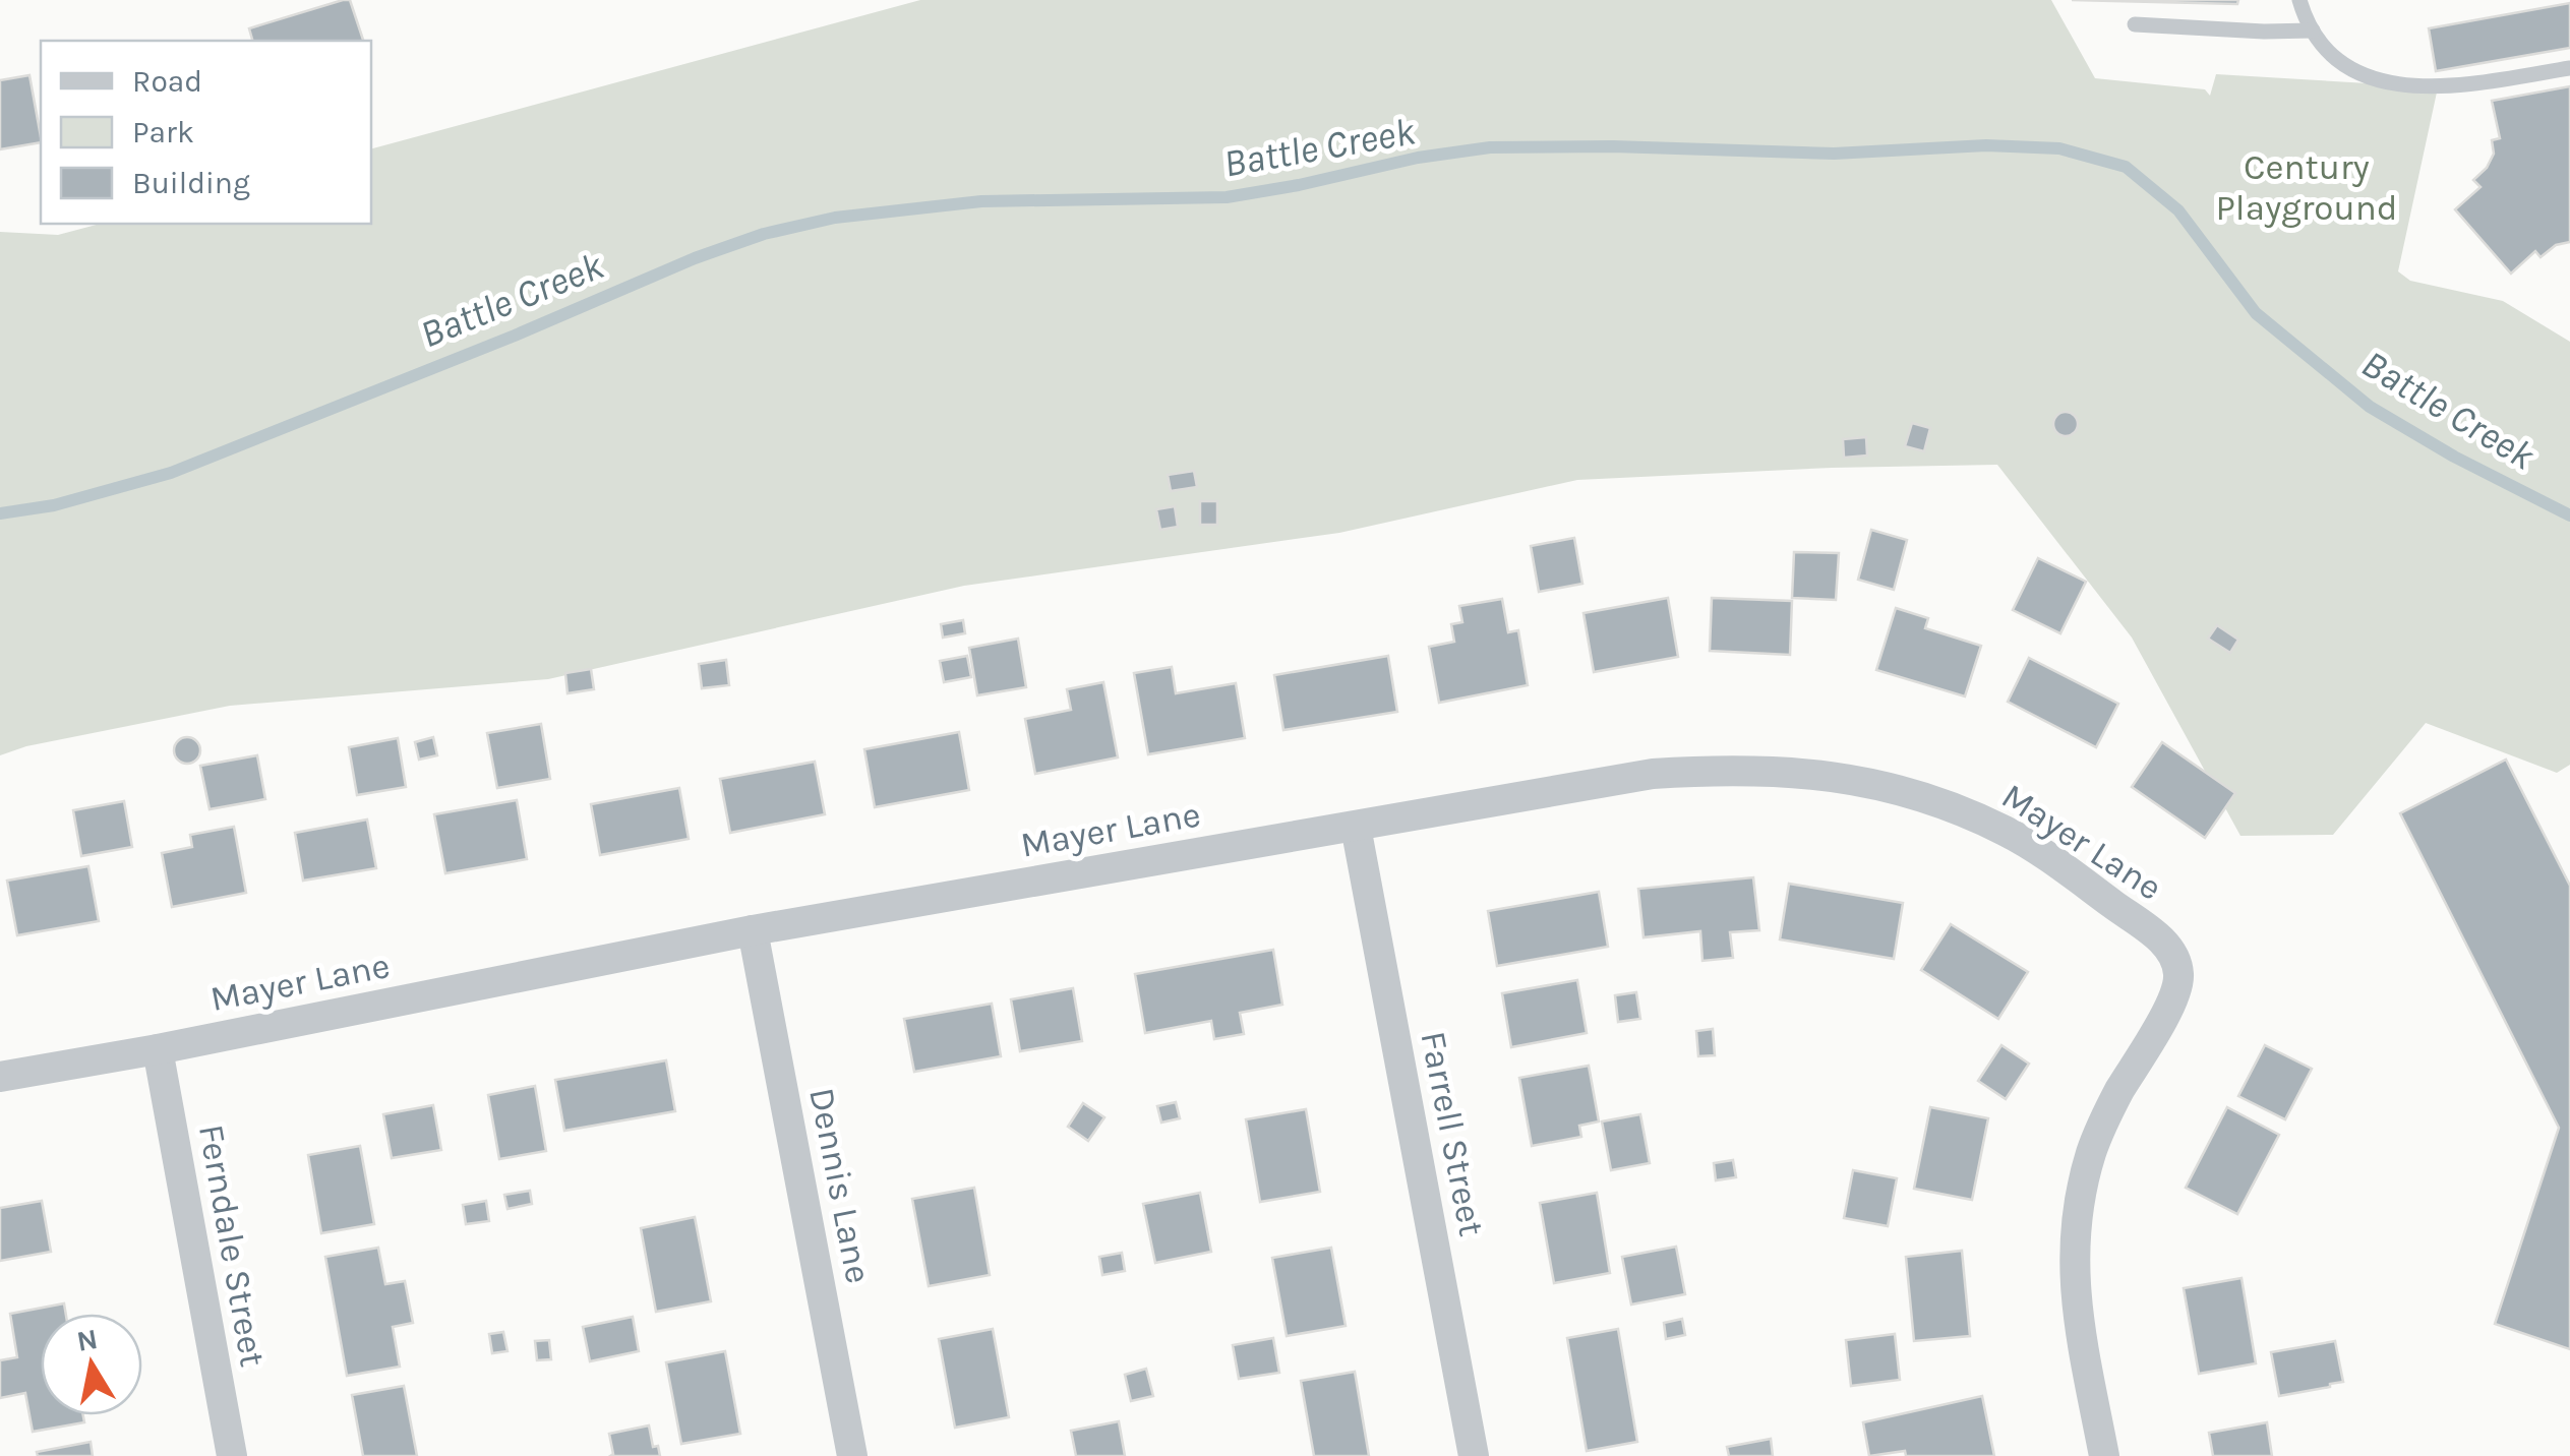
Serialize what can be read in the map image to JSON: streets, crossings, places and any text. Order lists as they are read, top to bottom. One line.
{"streets":{"street":["Mayer Lane","Farrell Street","Dennis Lane","Ferndale Street"]},"crossings":[["Mayer Lane","Farrell Street"],["Mayer Lane","Dennis Lane"],["Mayer Lane","Ferndale Street"]],"water":["Battle Creek"],"parks":["Century Playground"],"legend":["Road","Park","Building"],"north":"top"}
